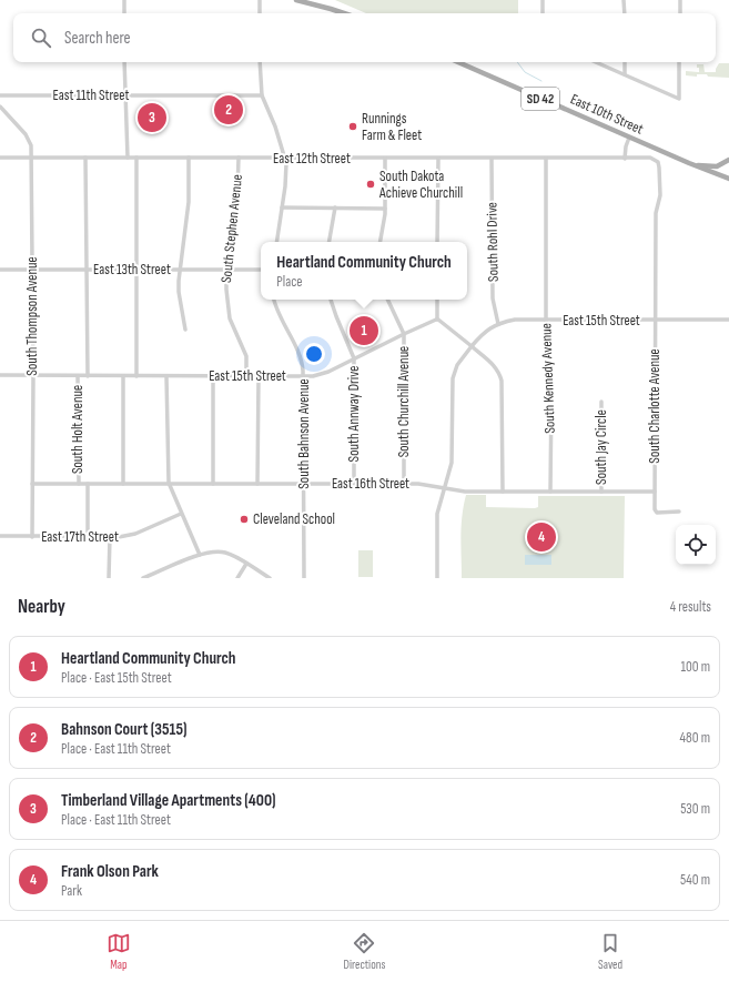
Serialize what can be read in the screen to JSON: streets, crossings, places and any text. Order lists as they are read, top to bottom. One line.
{"streets":{"main road":["SD 42","East 10th Street"],"street":["East 11th Street","East 12th Street","South Stephen Avenue","South Rohl Drive","East 13th Street","South Thompson Avenue","East 15th Street","South Kennedy Avenue","South Churchill Avenue","South Charlotte Avenue","South Annway Drive","South Holt Avenue","South Bahnson Avenue","South Jay Circle","East 16th Street","East 17th Street"]},"crossings":[["East 12th Street","South Stephen Avenue"],["East 12th Street","South Rohl Drive"],["East 12th Street","South Thompson Avenue"],["East 12th Street","South Kennedy Avenue"],["East 12th Street","South Charlotte Avenue"],["East 12th Street","South Holt Avenue"],["South Stephen Avenue","East 13th Street"],["South Stephen Avenue","East 15th Street"],["South Rohl Drive","East 15th Street"],["East 13th Street","South Thompson Avenue"],["East 13th Street","South Holt Avenue"],["South Thompson Avenue","East 15th Street"],["South Thompson Avenue","East 16th Street"],["South Thompson Avenue","East 17th Street"],["East 15th Street","South Kennedy Avenue"],["East 15th Street","South Churchill Avenue"],["East 15th Street","South Charlotte Avenue"],["East 15th Street","South Annway Drive"],["East 15th Street","South Holt Avenue"],["East 15th Street","South Bahnson Avenue"],["East 15th Street","East 16th Street"],["South Kennedy Avenue","East 16th Street"],["South Churchill Avenue","East 16th Street"],["South Charlotte Avenue","East 16th Street"],["South Annway Drive","East 16th Street"],["South Holt Avenue","East 16th Street"],["South Holt Avenue","East 17th Street"],["South Bahnson Avenue","East 16th Street"],["South Jay Circle","East 16th Street"]],"places":["Runnings Farm & Fleet","South Dakota Achieve Churchill","Cleveland School"],"page":{"search":"Search here","pins":["2","3","1","4"],"popup":["Heartland Community Church","Place"],"heading":["Nearby","4 results"],"list":[{"mark":"1","name":"Heartland Community Church","note":"Place · East 15th Street","value":"100 m"},{"mark":"2","name":"Bahnson Court (3515)","note":"Place · East 11th Street","value":"480 m"},{"mark":"3","name":"Timberland Village Apartments (400)","note":"Place · East 11th Street","value":"530 m"},{"mark":"4","name":"Frank Olson Park","note":"Park","value":"540 m"}],"nav":["Map","Directions","Saved"]}}
